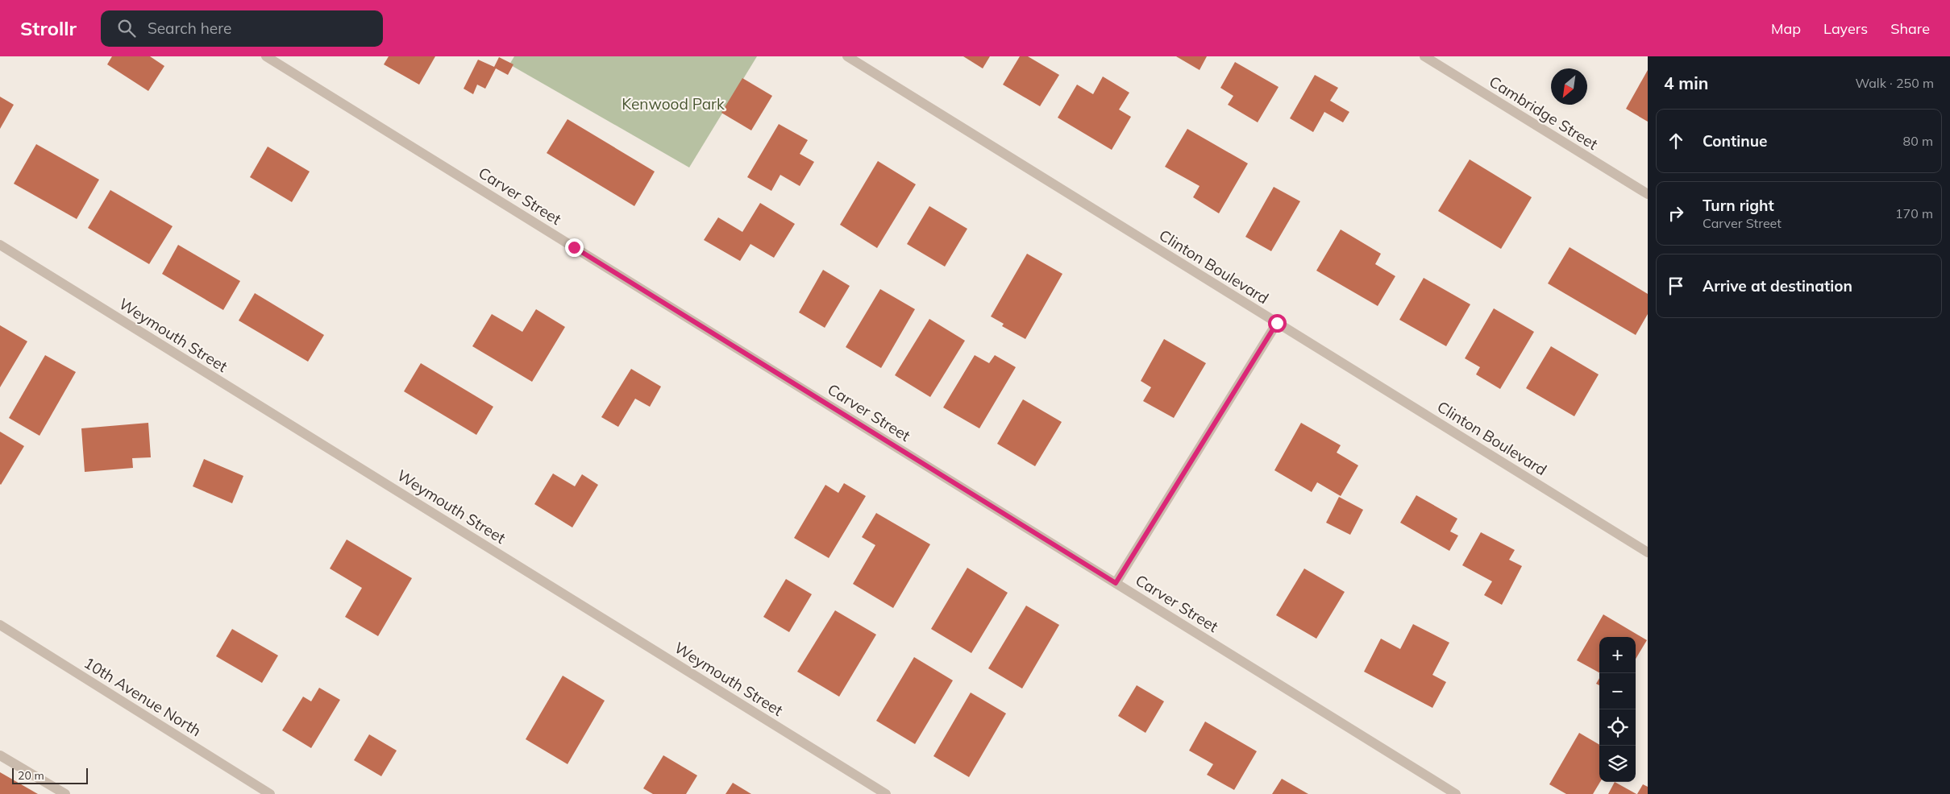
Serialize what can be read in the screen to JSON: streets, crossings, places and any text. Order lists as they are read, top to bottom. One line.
{"streets":{"street":["Cambridge Street","Carver Street","Clinton Boulevard","Weymouth Street","10th Avenue North"]},"parks":["Kenwood Park"],"scale_bar":"20 m","north":"bottom left","page":{"header":"Strollr","search":"Search here","nav":["Map","Layers","Share"],"heading":["4 min","Walk · 250 m"],"list":[["Continue","80 m"],["Turn right","Carver Street","170 m"],"Arrive at destination"],"map_buttons":["+","−"],"scale":"20 m"}}
